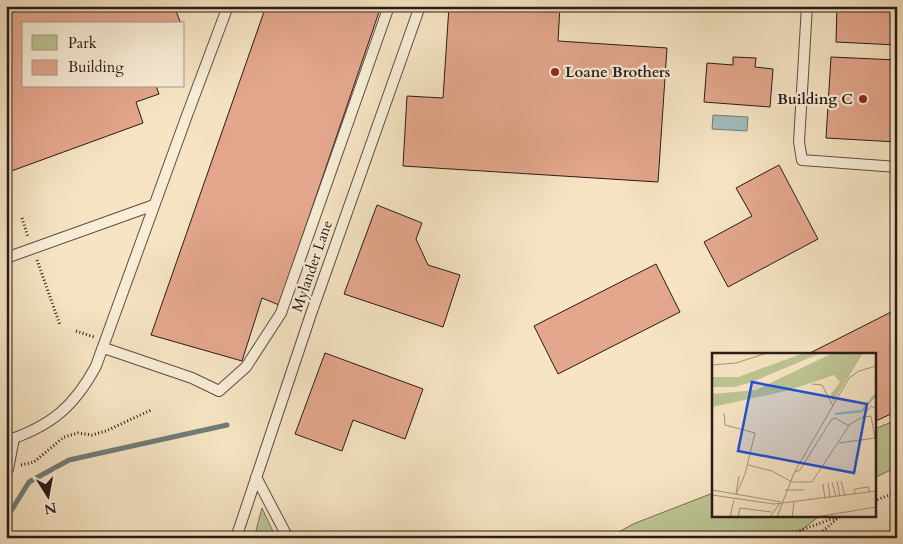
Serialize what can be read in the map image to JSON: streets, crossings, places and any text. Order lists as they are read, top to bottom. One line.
{"streets":{"lane":["Mylander Lane"]},"places":["Loane Brothers","Building C"],"legend":["Park","Building"],"north":"bottom"}
